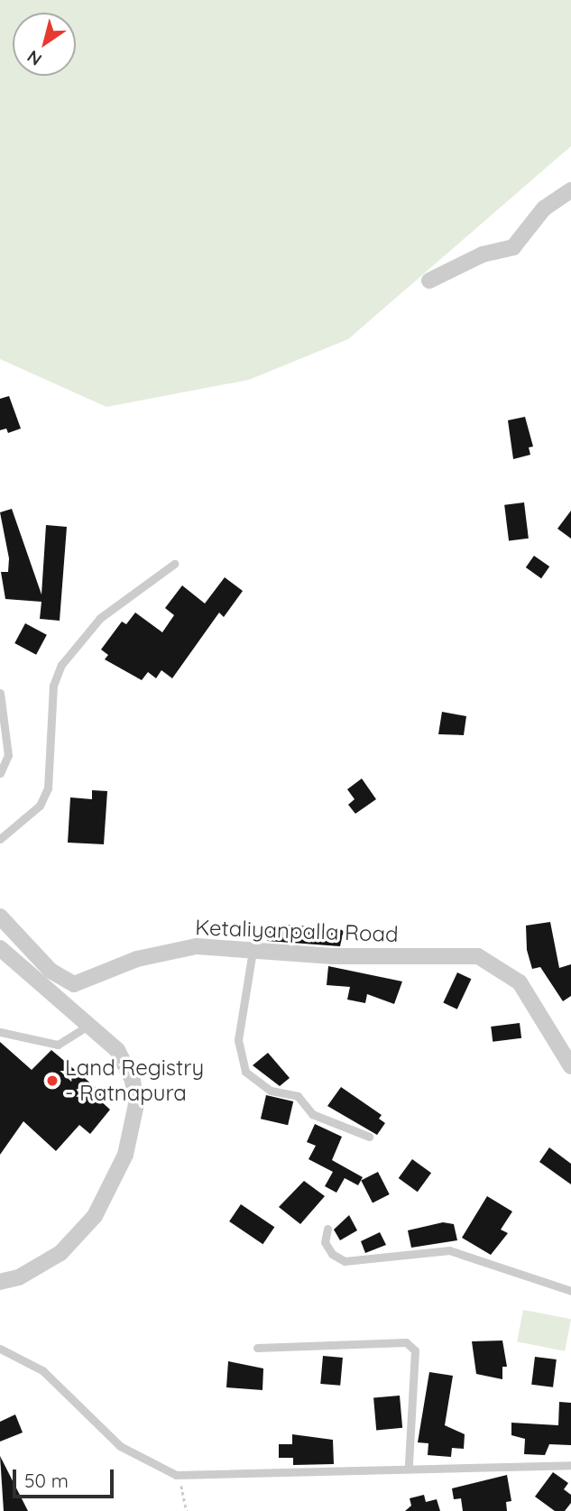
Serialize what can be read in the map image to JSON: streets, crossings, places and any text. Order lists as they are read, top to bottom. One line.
{"streets":{"street":["Ketaliyanpalla Road"]},"places":["Land Registry - Ratnapura"],"scale_bar":"50 m","north":"bottom left"}
